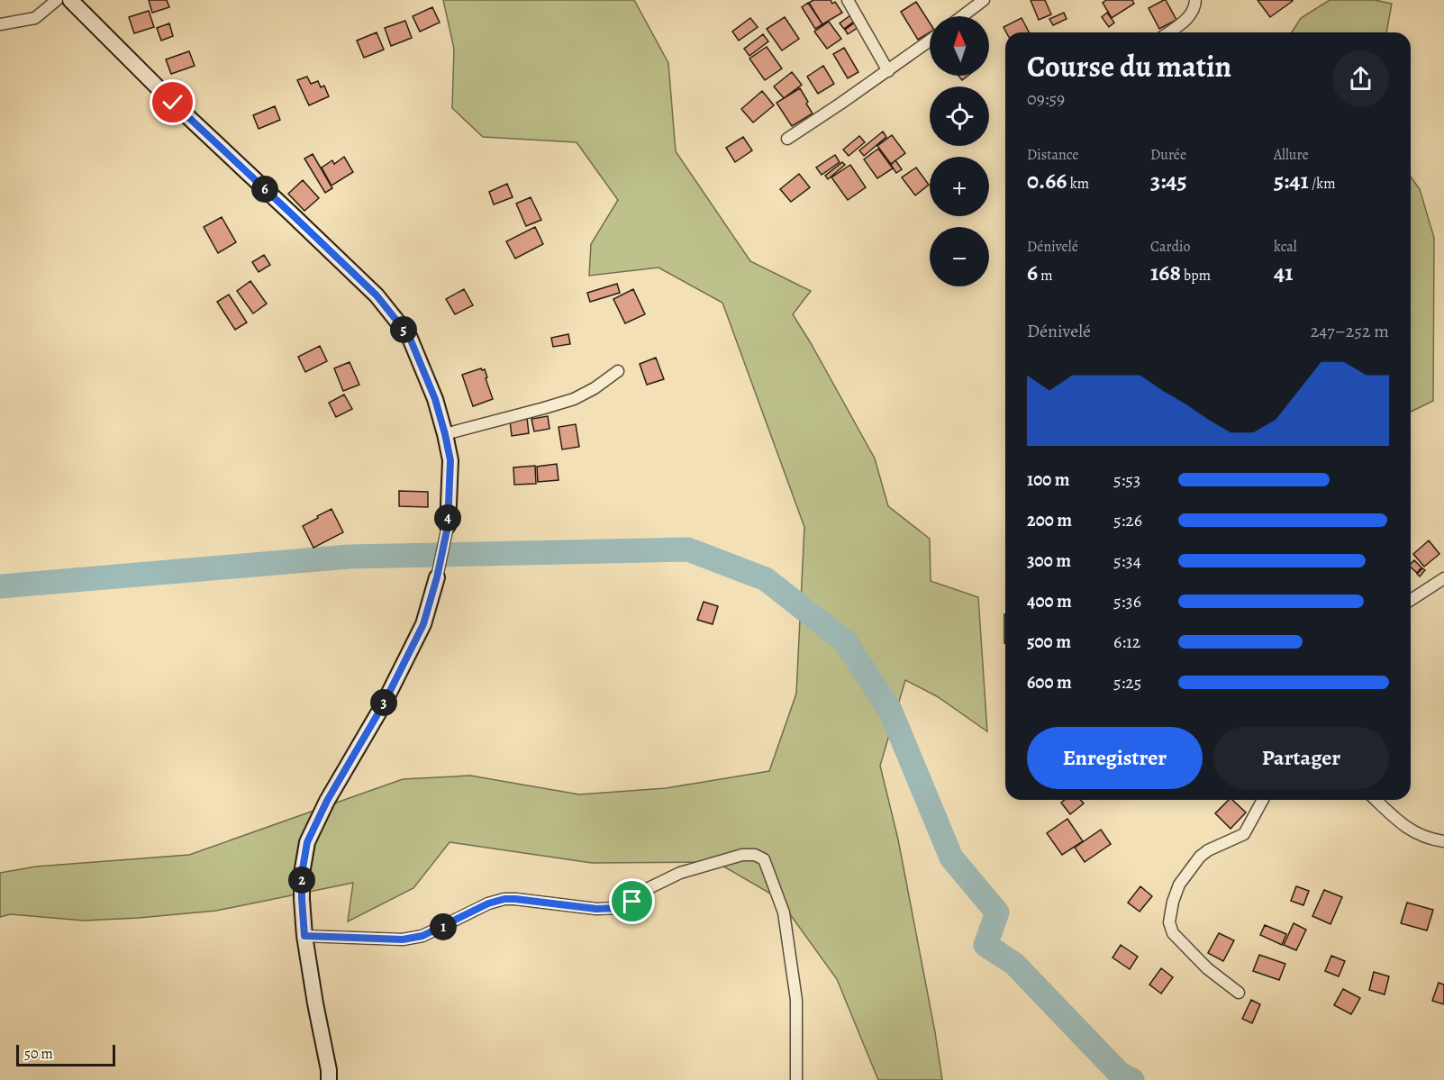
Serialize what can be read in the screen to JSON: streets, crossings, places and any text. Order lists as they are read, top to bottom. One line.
{"scale_bar":"50 m","north":"top","page":{"map_buttons":["+","−"],"heading":["Course du matin","09:59"],"stats":[["Distance","0.66 km"],["Durée","3:45"],["Allure","5:41 /km"],["Dénivelé","6 m"],["Cardio","168 bpm"],["kcal","41"]],"pins":["6","5","4","3","2","1"],"chart":["Dénivelé","247–252 m"],"list":[{"name":"100 m","note":"5:53"},{"name":"200 m","note":"5:26"},{"name":"300 m","note":"5:34"},{"name":"400 m","note":"5:36"},{"name":"500 m","note":"6:12"},{"name":"600 m","note":"5:25"}],"buttons":["Enregistrer","Partager"],"scale":"50 m"}}
